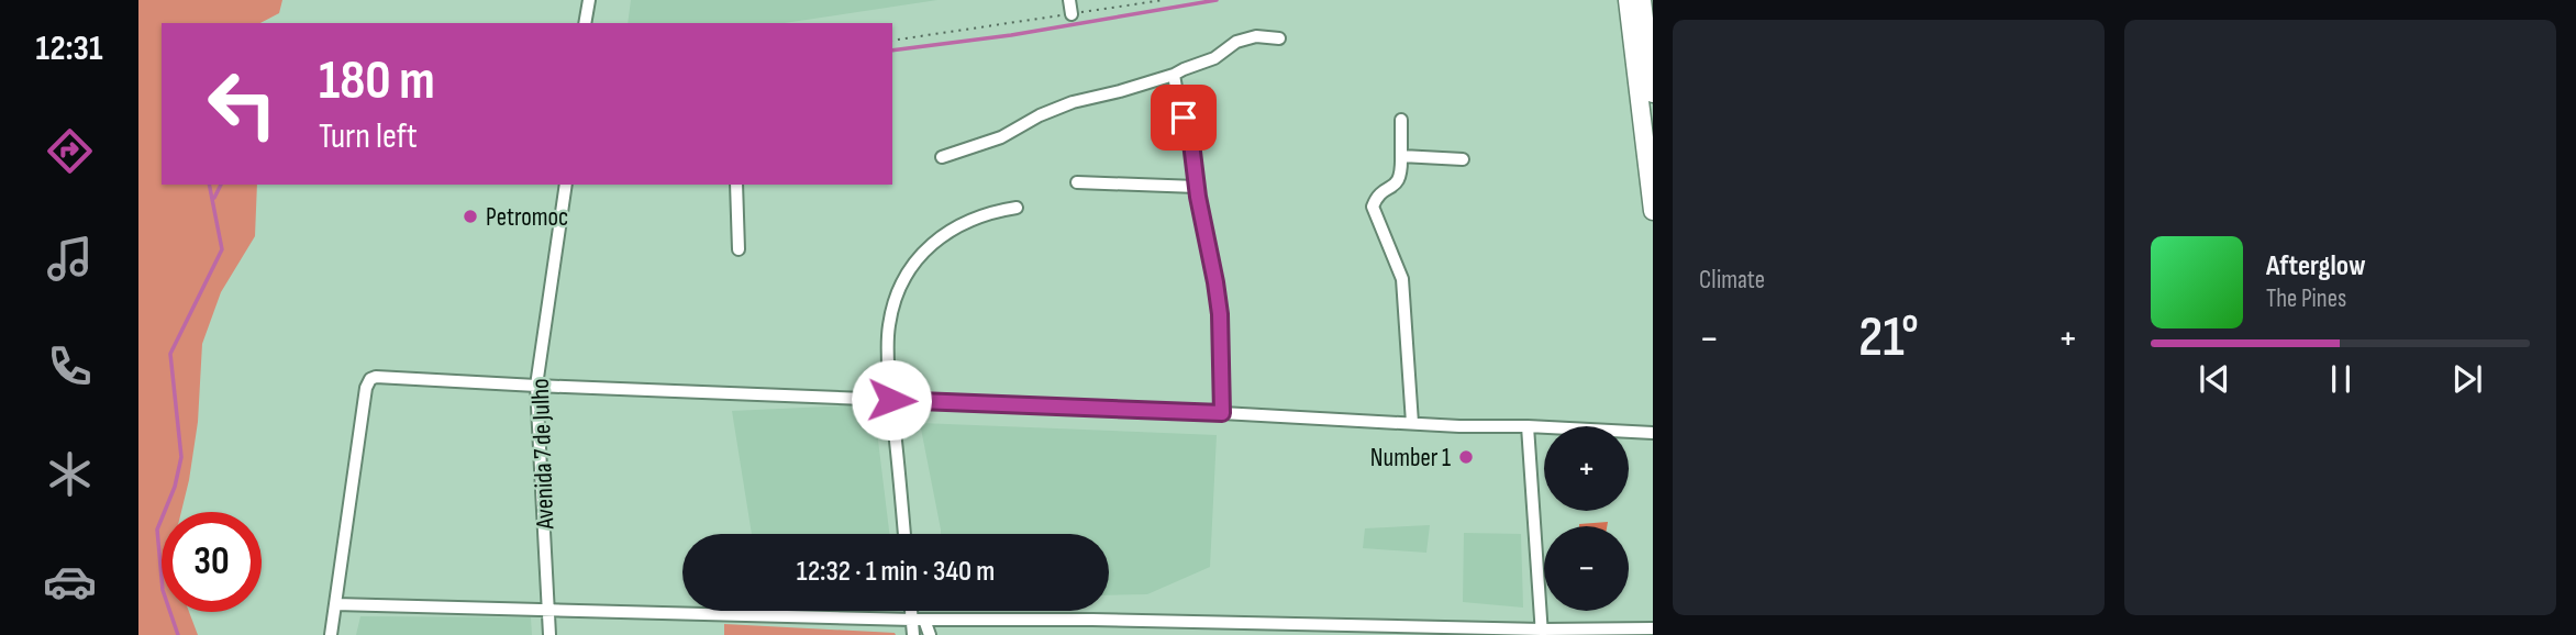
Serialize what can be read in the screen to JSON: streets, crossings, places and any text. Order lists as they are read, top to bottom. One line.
{"streets":{"street":["Avenida 7 de Julho"]},"places":["Petromoc","Number 1"],"page":{"tabs":"12:31","tile":"Climate","turn":["180 m","Turn left"],"song":["Afterglow","The Pines"],"heat":["−","21°","+"],"map_buttons":["+","−"],"limit":"30","trip":"12:32 · 1 min · 340 m"}}
